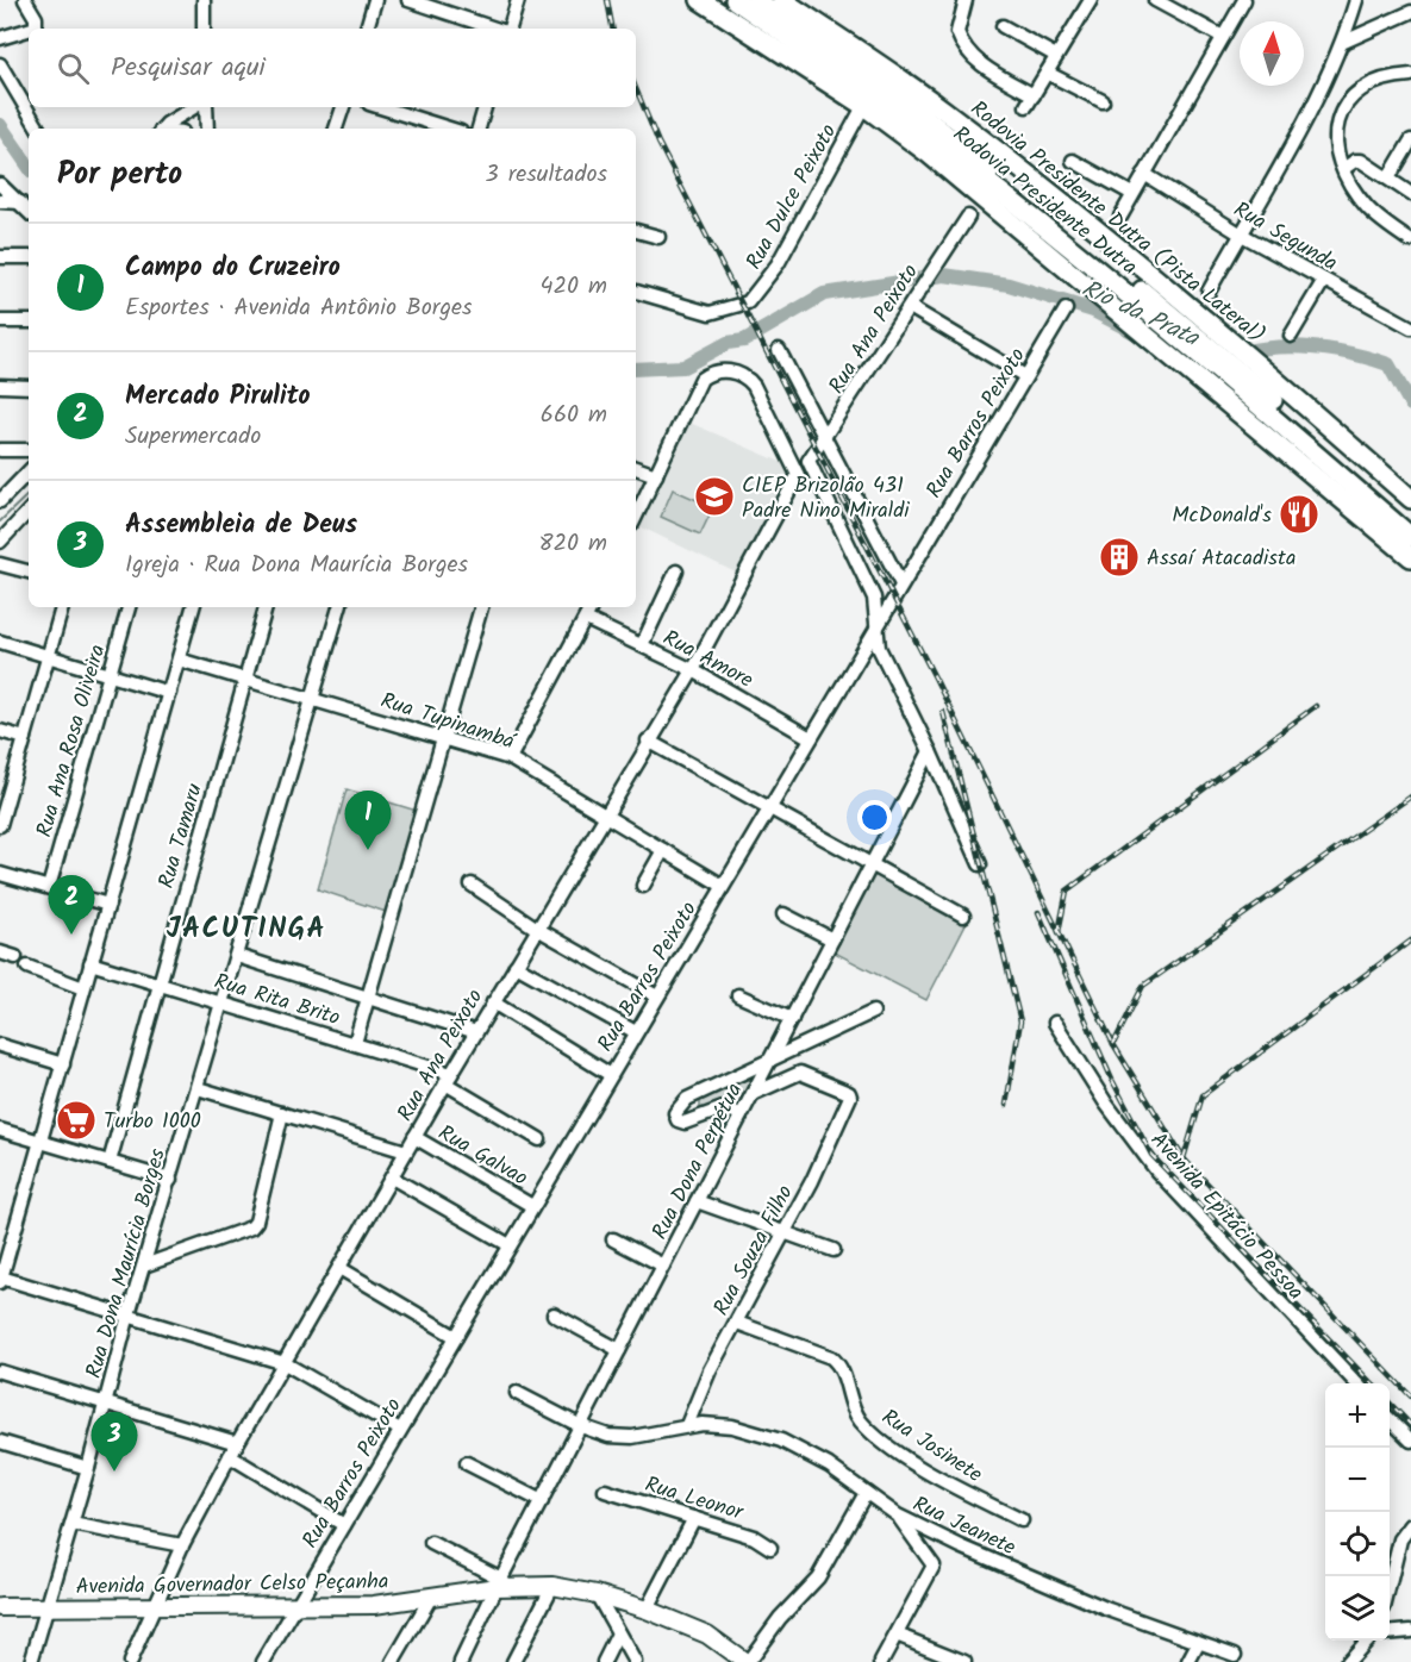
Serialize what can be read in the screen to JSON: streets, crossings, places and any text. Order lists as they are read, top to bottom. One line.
{"streets":{"highway":["Rodovia Presidente Dutra","Rodovia Presidente Dutra (Pista Lateral)"],"main road":["Avenida Governador Celso Peçanha"],"street":["Rua Dulce Peixoto","Rua Segunda","Rua Ana Peixoto","Rua Barros Peixoto","Rua Amore","Rua Tupinambá","Rua Ana Rosa Oliveira","Rua Tamaru","Rua Rita Brito","Rua Galvao","Rua Dona Perpétua","Avenida Epitácio Pessoa","Rua Souza Filho","Rua Dona Maurícia Borges","Rua Josinete","Rua Leonor","Rua Jeanete"]},"crossings":[["Rua Ana Peixoto","Rua Barros Peixoto"],["Rua Ana Peixoto","Rua Amore"],["Rua Ana Peixoto","Rua Tupinambá"],["Rua Ana Peixoto","Rua Rita Brito"],["Rua Ana Peixoto","Rua Galvao"],["Rua Ana Peixoto","Avenida Governador Celso Peçanha"],["Rua Barros Peixoto","Rua Amore"],["Rua Barros Peixoto","Rua Tupinambá"],["Rua Barros Peixoto","Rua Galvao"],["Rua Barros Peixoto","Avenida Governador Celso Peçanha"],["Rua Tupinambá","Rua Tamaru"],["Rua Tupinambá","Rua Dona Maurícia Borges"],["Rua Tamaru","Rua Rita Brito"],["Rua Rita Brito","Rua Dona Maurícia Borges"],["Rua Dona Perpétua","Rua Souza Filho"],["Rua Dona Perpétua","Rua Jeanete"],["Rua Dona Perpétua","Avenida Governador Celso Peçanha"],["Rua Souza Filho","Rua Josinete"],["Rua Souza Filho","Rua Jeanete"],["Rua Dona Maurícia Borges","Avenida Governador Celso Peçanha"]],"districts":["JACUTINGA"],"water":["Rio da Prata"],"places":{"school or university":["CIEP Brizolão 431 Padre Nino Miraldi"],"restaurant":["McDonald's"],"building":["Assaí Atacadista"],"supermarket":["Turbo 1000"]},"north":"top","page":{"search":"Pesquisar aqui","heading":["Por perto","3 resultados"],"list":[{"mark":"1","name":"Campo do Cruzeiro","note":"Esportes · Avenida Antônio Borges","value":"420 m"},{"mark":"2","name":"Mercado Pirulito","note":"Supermercado","value":"660 m"},{"mark":"3","name":"Assembleia de Deus","note":"Igreja · Rua Dona Maurícia Borges","value":"820 m"}],"pins":["1","2","3"],"map_buttons":["+","−"]}}
